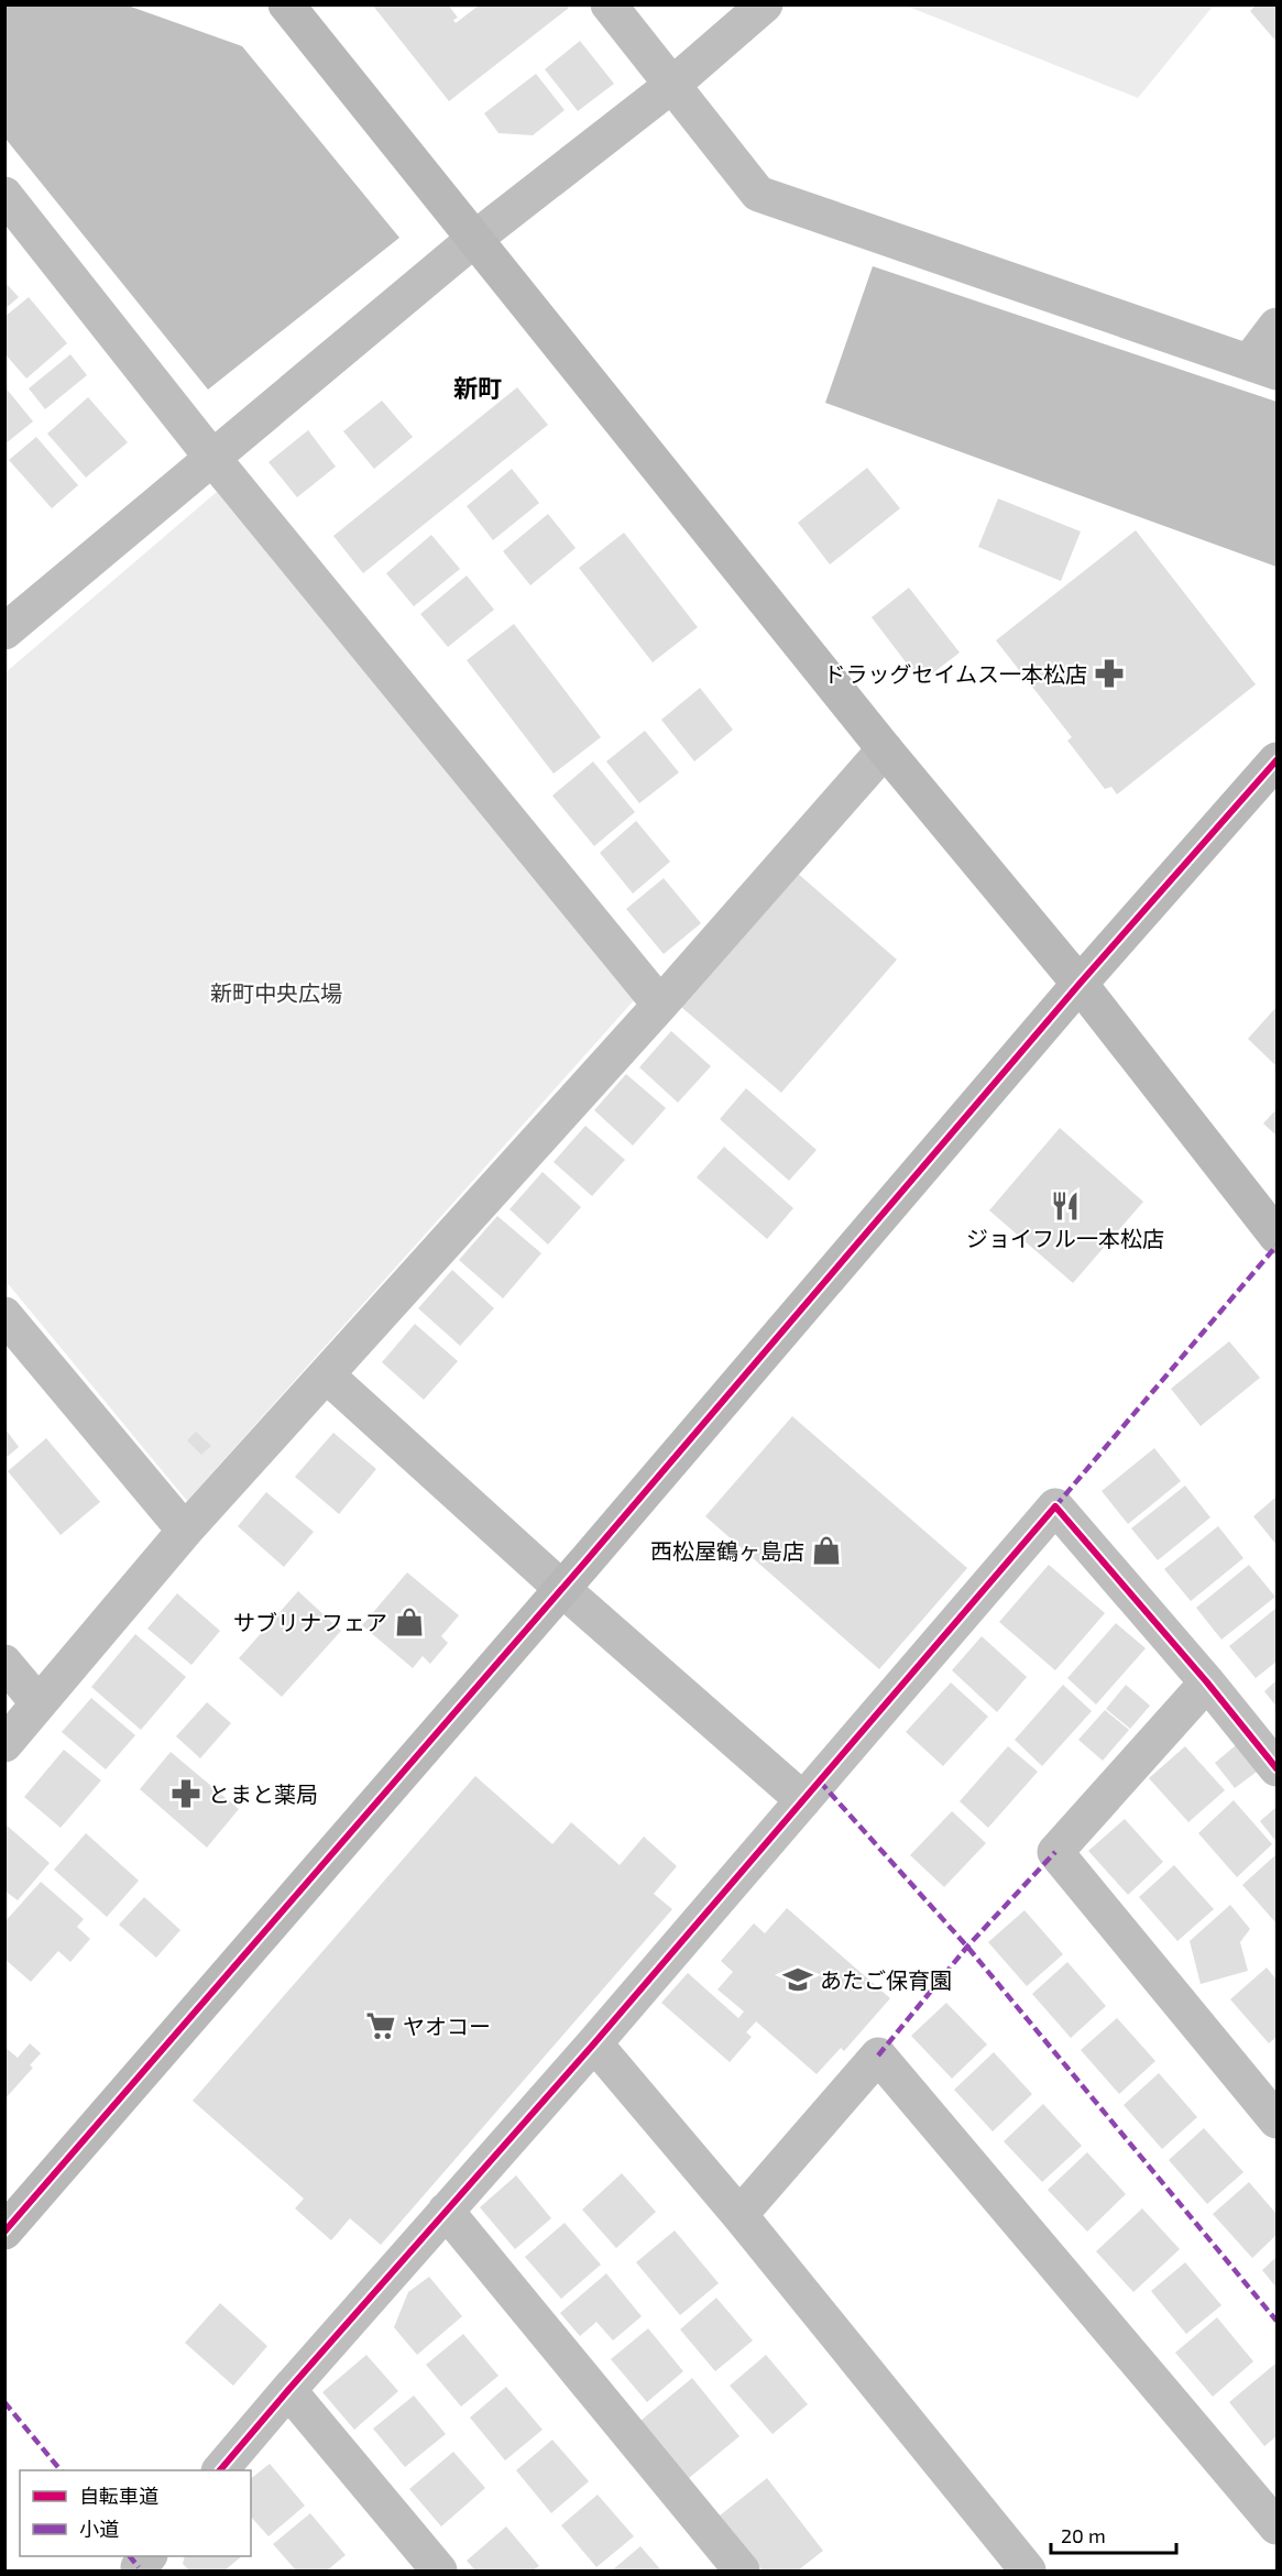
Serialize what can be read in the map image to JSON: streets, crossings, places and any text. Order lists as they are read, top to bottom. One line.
{"districts":["新町"],"parks":["新町中央広場"],"places":{"pharmacy":["ドラッグセイムス一本松店","とまと薬局"],"restaurant":["ジョイフル一本松店"],"shop":["西松屋鶴ヶ島店","サブリナフェア"],"school or university":["あたご保育園"],"supermarket":["ヤオコー"]},"legend":["自転車道","小道"],"scale_bar":"20 m"}
